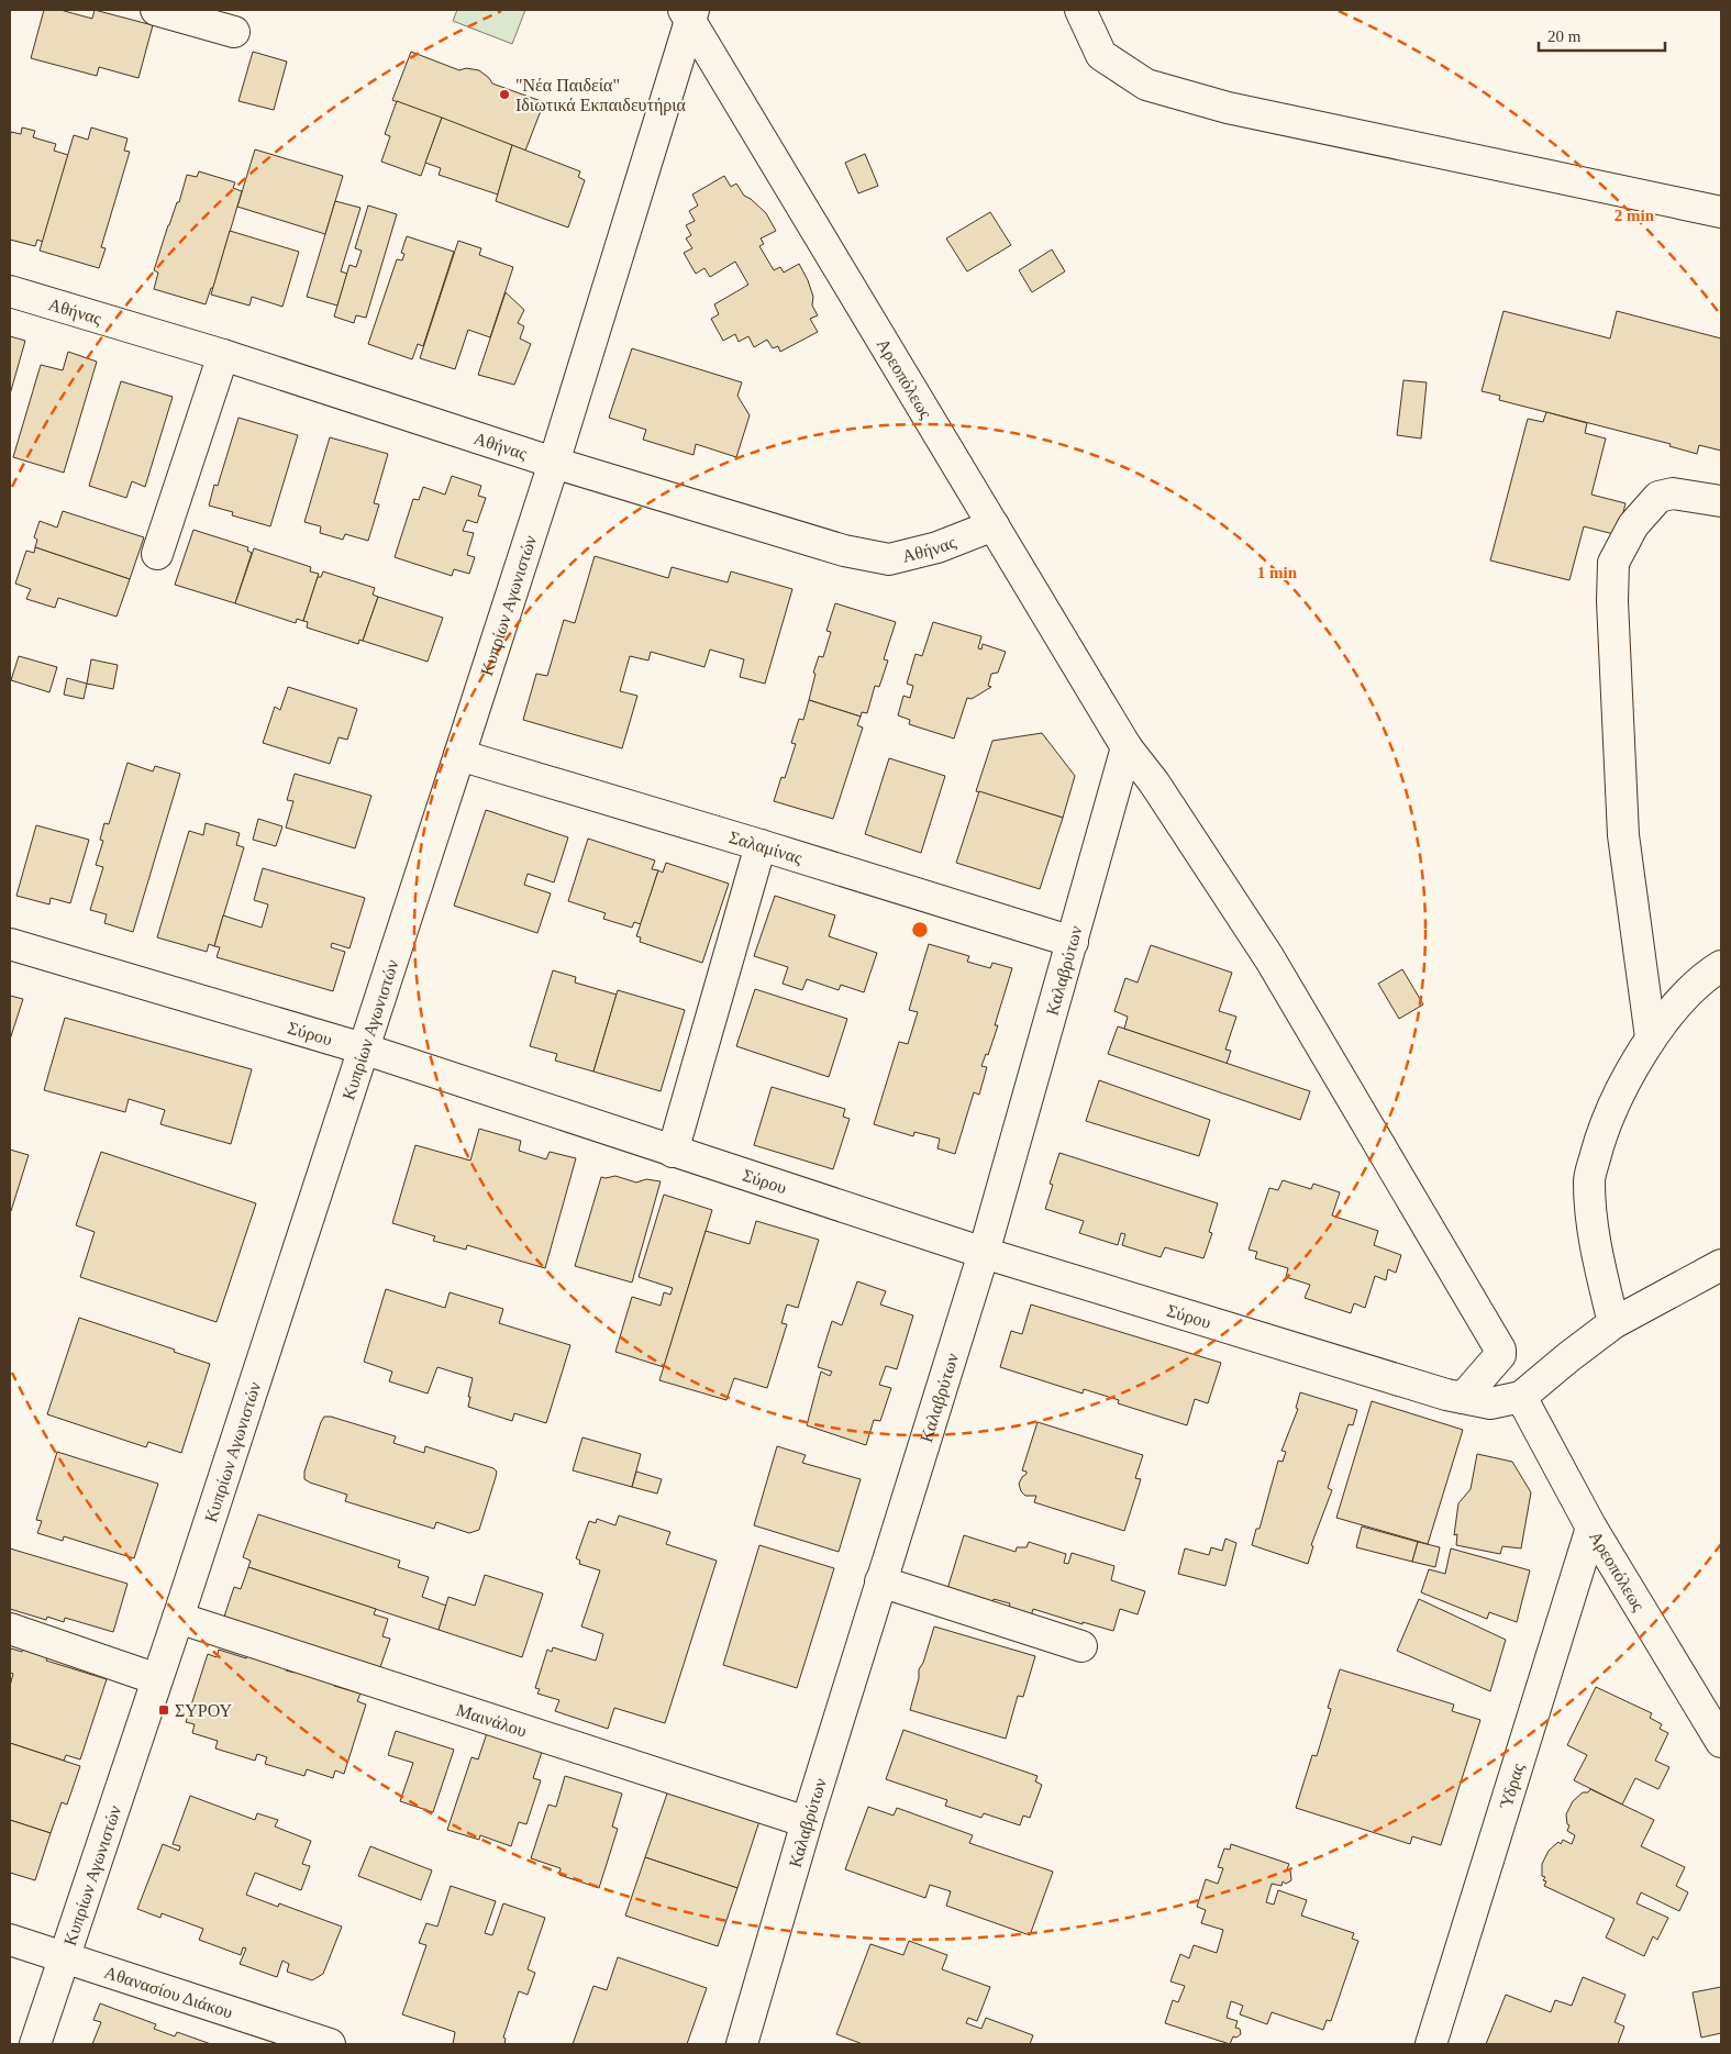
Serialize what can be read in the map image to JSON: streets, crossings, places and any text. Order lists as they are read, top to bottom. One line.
{"streets":{"street":["Αθήνας","Αρεοπόλεως","Κυπρίων Αγωνιστών","Σαλαμίνας","Καλαβρύτων","Σύρου","Μαινάλου","Ύδρας","Αθανασίου Διάκου"]},"crossings":[["Αθήνας","Αρεοπόλεως"],["Αθήνας","Κυπρίων Αγωνιστών"],["Αρεοπόλεως","Κυπρίων Αγωνιστών"],["Αρεοπόλεως","Καλαβρύτων"],["Αρεοπόλεως","Σύρου"],["Αρεοπόλεως","Ύδρας"],["Κυπρίων Αγωνιστών","Σαλαμίνας"],["Κυπρίων Αγωνιστών","Σύρου"],["Κυπρίων Αγωνιστών","Μαινάλου"],["Κυπρίων Αγωνιστών","Αθανασίου Διάκου"],["Σαλαμίνας","Καλαβρύτων"],["Καλαβρύτων","Σύρου"],["Καλαβρύτων","Μαινάλου"]],"places":{"other":["\"Νέα Παιδεία\" Ιδιωτικά Εκπαιδευτήρια"],"transit":["ΣΥΡΟΥ"]},"scale_bar":"20 m","rings":["2 min","1 min"]}
